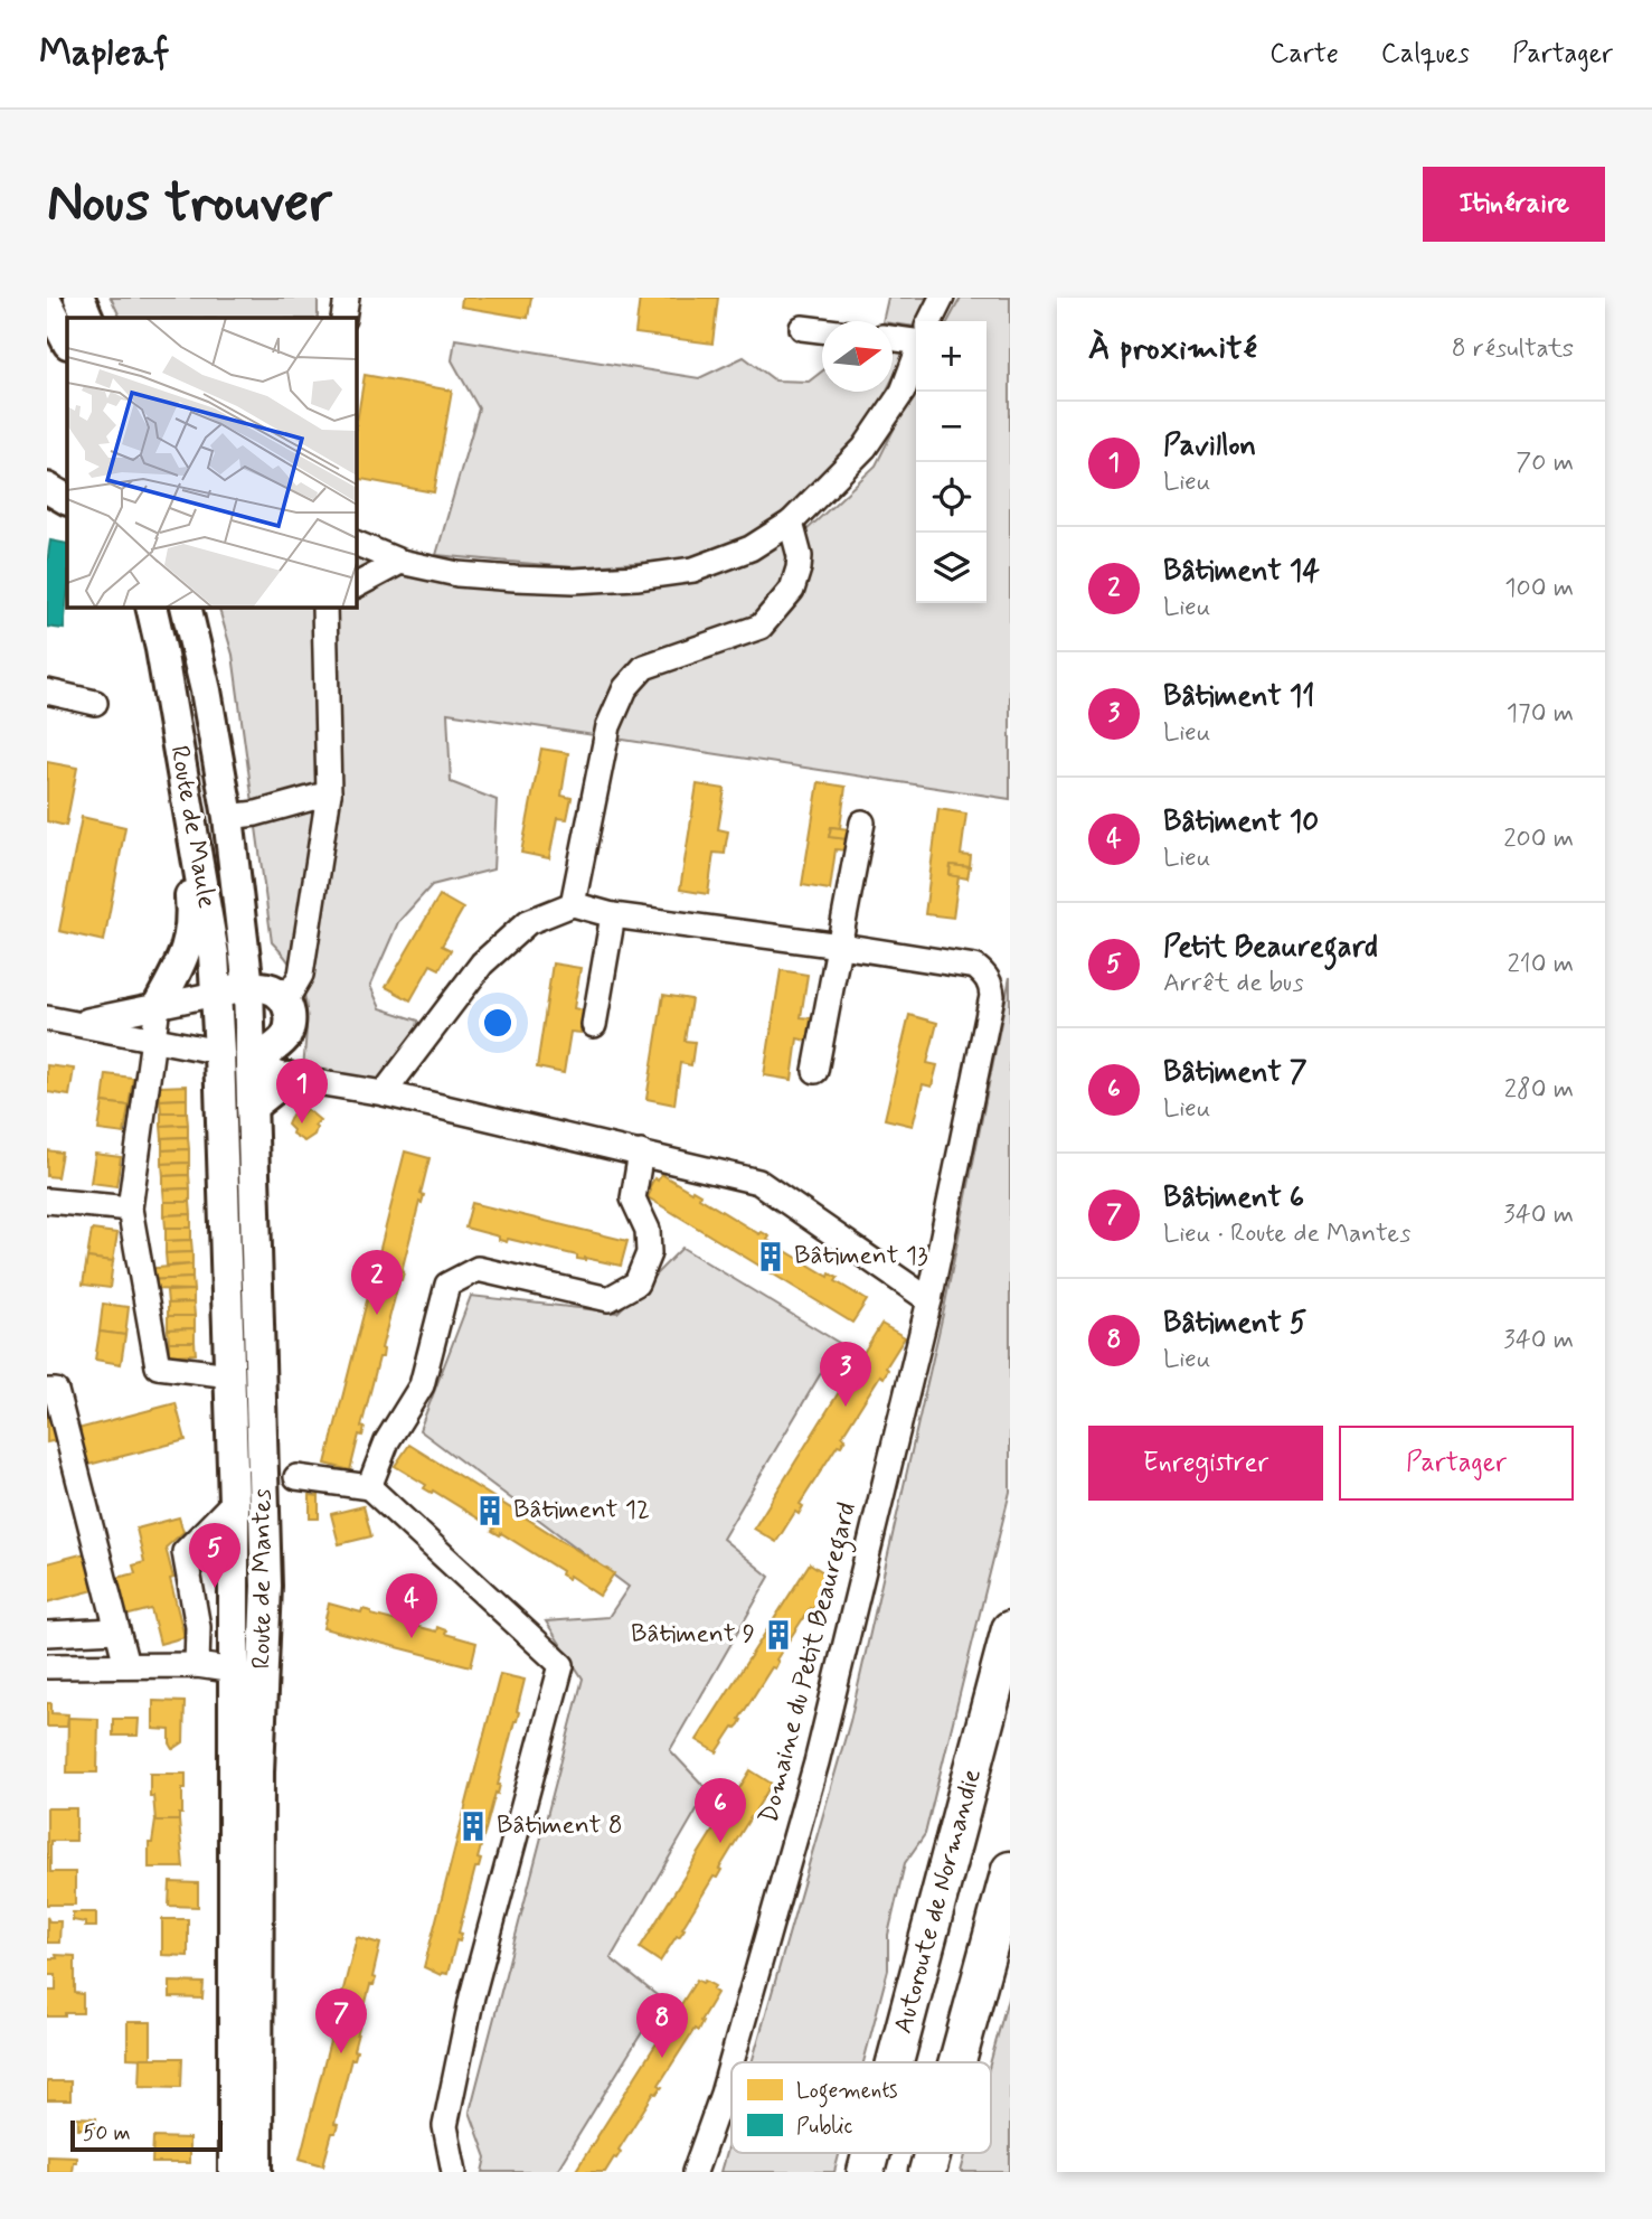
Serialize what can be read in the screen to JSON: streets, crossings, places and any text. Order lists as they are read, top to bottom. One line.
{"streets":{"highway":["Autoroute de Normandie"],"main road":["Route de Maule","Route de Mantes"],"street":["Domaine du Petit Beauregard"]},"crossings":[["Route de Maule","Route de Mantes"]],"places":{"building":["Bâtiment 13","Bâtiment 12","Bâtiment 9","Bâtiment 8"]},"legend":["Logements","Public"],"scale_bar":"50 m","north":"right","page":{"header":"Mapleaf","nav":["Carte","Calques","Partager"],"buttons":["Itinéraire",["Enregistrer","Partager"]],"title":"Nous trouver","heading":["À proximité","8 résultats"],"map_buttons":["+","−"],"list":[{"mark":"1","name":"Pavillon","note":"Lieu","value":"70 m"},{"mark":"2","name":"Bâtiment 14","note":"Lieu","value":"100 m"},{"mark":"3","name":"Bâtiment 11","note":"Lieu","value":"170 m"},{"mark":"4","name":"Bâtiment 10","note":"Lieu","value":"200 m"},{"mark":"5","name":"Petit Beauregard","note":"Arrêt de bus","value":"210 m"},{"mark":"6","name":"Bâtiment 7","note":"Lieu","value":"280 m"},{"mark":"7","name":"Bâtiment 6","note":"Lieu · Route de Mantes","value":"340 m"},{"mark":"8","name":"Bâtiment 5","note":"Lieu","value":"340 m"}],"pins":["1","2","3","5","4","6","7","8"],"scale":"50 m"}}
